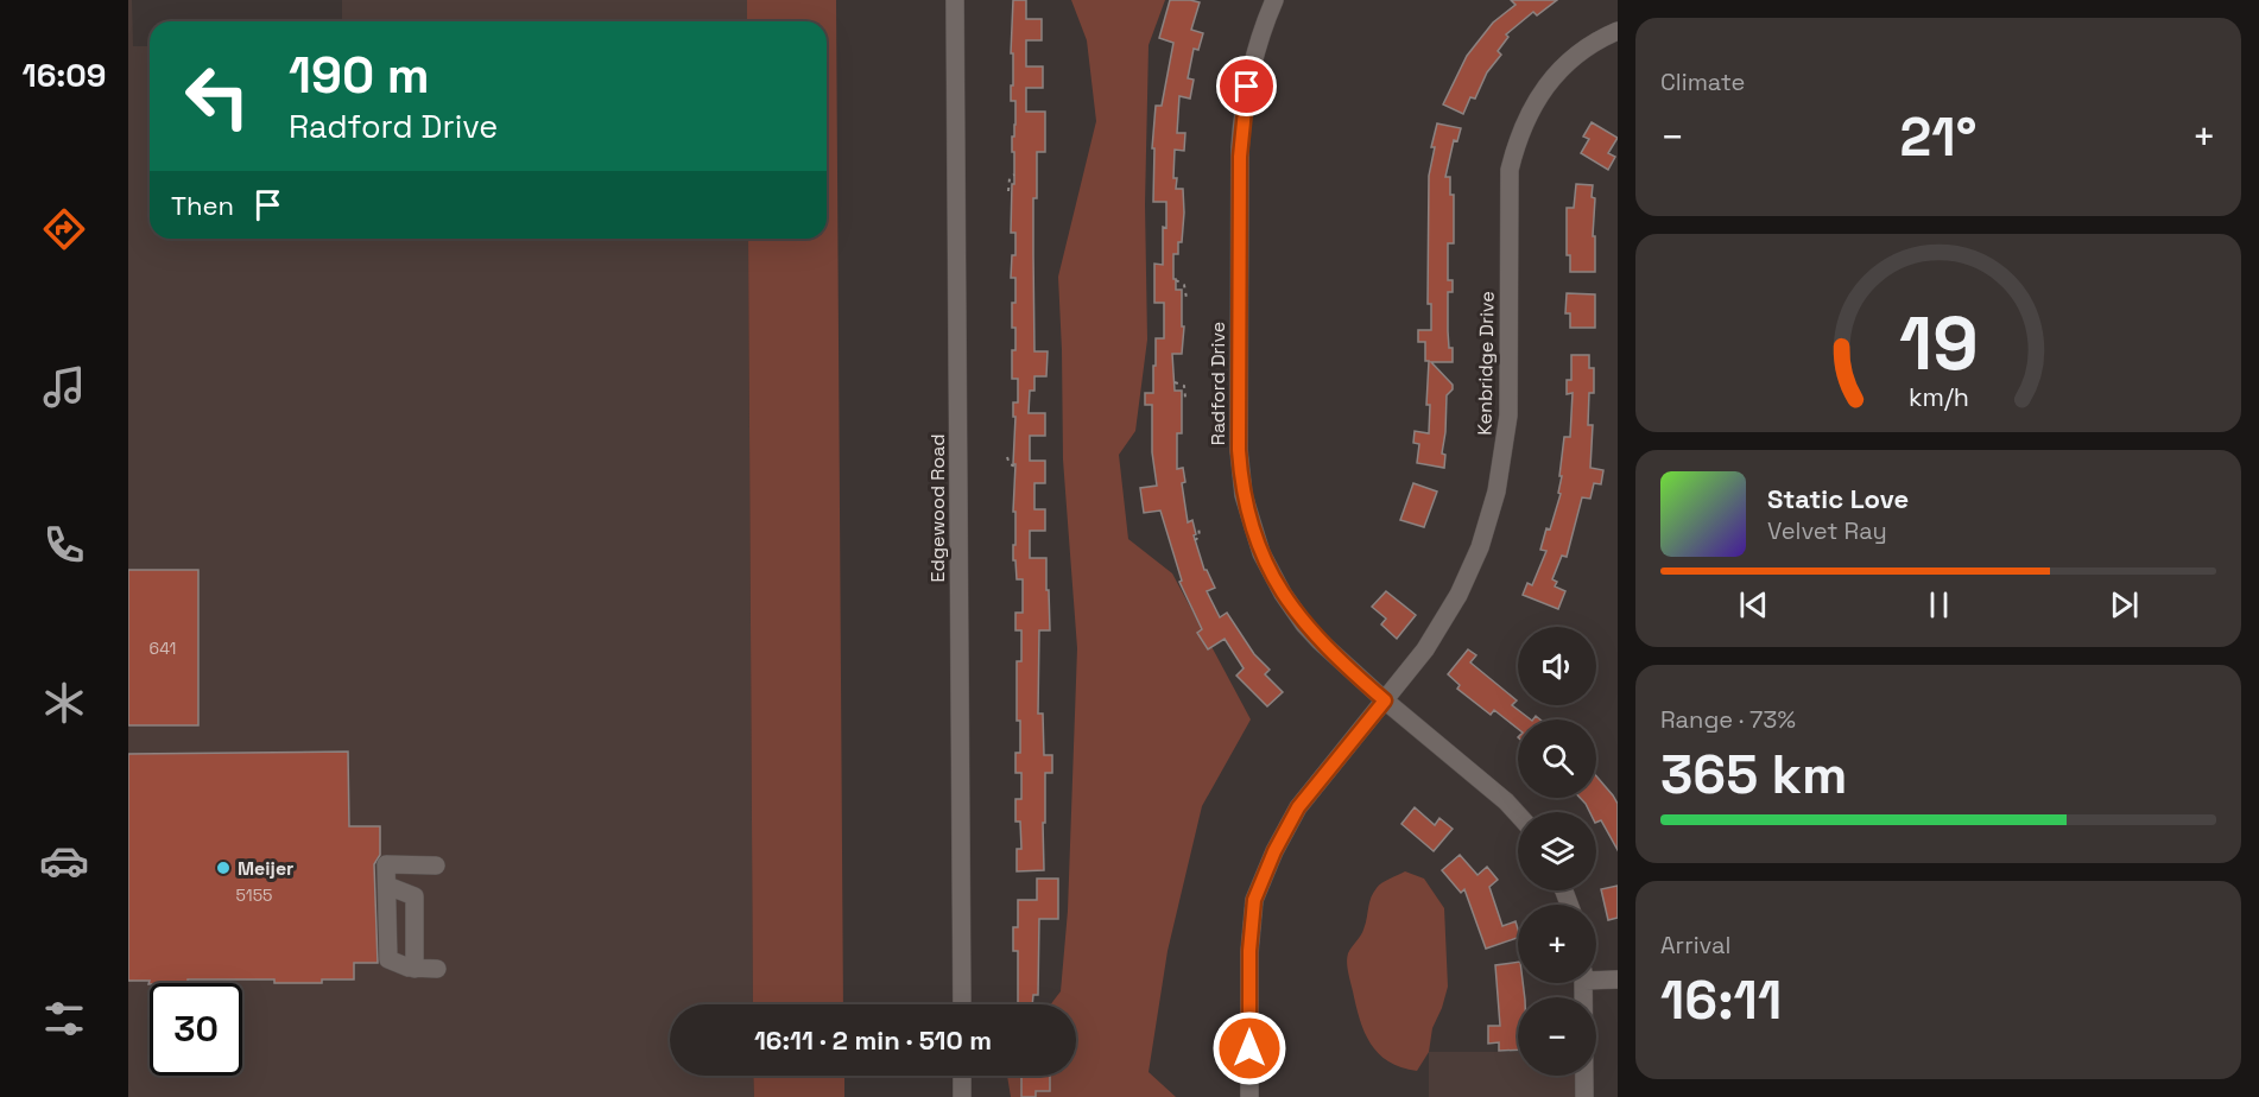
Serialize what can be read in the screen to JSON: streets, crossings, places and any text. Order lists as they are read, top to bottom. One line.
{"streets":{"street":["Kenbridge Drive","Radford Drive","Edgewood Road"]},"crossings":[["Kenbridge Drive","Radford Drive"]],"places":["Meijer"],"house_numbers":["641","5155"],"page":{"tabs":"16:09","tile":["Climate",["Range · 73%","365 km"],["Arrival","16:11"]],"turn":["190 m","Radford Drive"],"heat":["−","21°","+"],"then":"Then","song":["Static Love","Velvet Ray"],"map_buttons":["+","−"],"limit":"30","trip":"16:11 · 2 min · 510 m","gauge":["19","km/h"]}}
